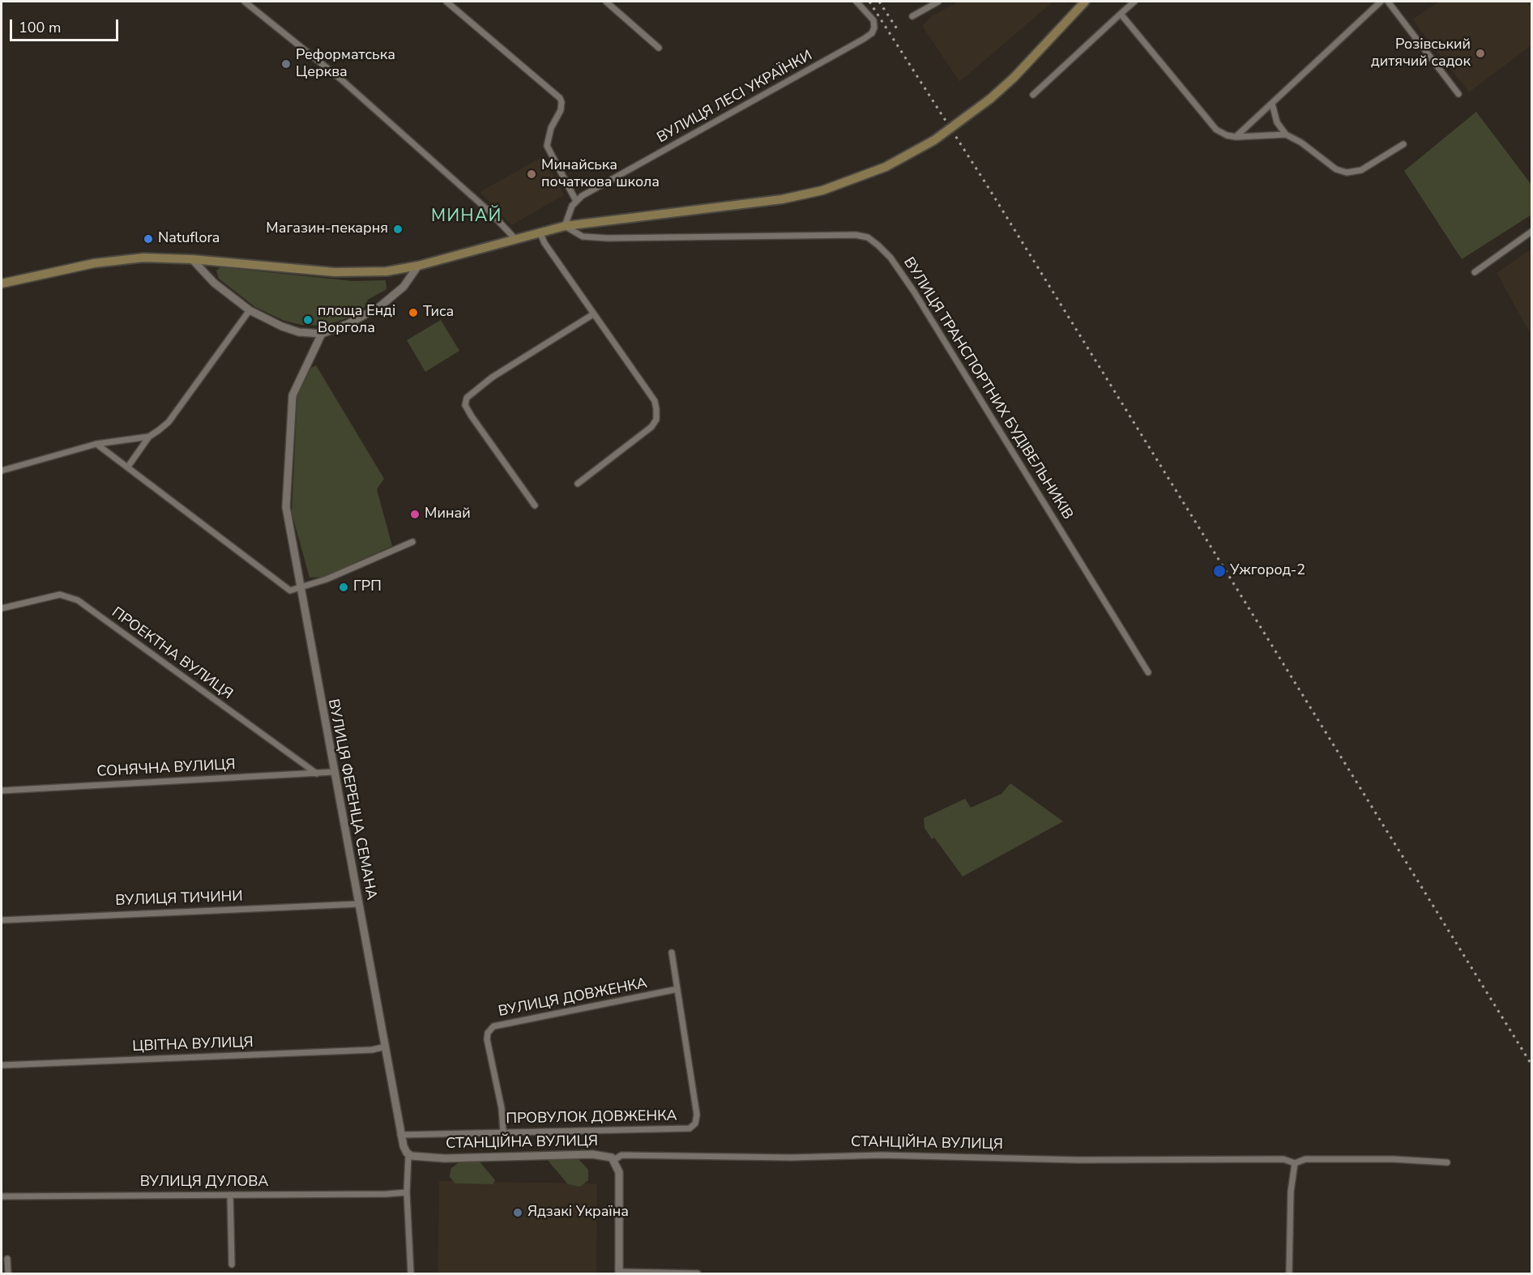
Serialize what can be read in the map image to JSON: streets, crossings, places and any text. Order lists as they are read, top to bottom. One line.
{"streets":{"street":["ВУЛИЦЯ ЛЕСІ УКРАЇНКИ","ВУЛИЦЯ ТРАНСПОРТНИХ БУДІВЕЛЬНИКІВ","ПРОЕКТНА ВУЛИЦЯ","СОНЯЧНА ВУЛИЦЯ","ВУЛИЦЯ ФЕРЕНЦА СЕМАНА","ВУЛИЦЯ ТИЧИНИ","ВУЛИЦЯ ДОВЖЕНКА","ЦВІТНА ВУЛИЦЯ","ПРОВУЛОК ДОВЖЕНКА","СТАНЦІЙНА ВУЛИЦЯ","ВУЛИЦЯ ДУЛОВА"]},"crossings":[["ПРОЕКТНА ВУЛИЦЯ","СОНЯЧНА ВУЛИЦЯ"],["СОНЯЧНА ВУЛИЦЯ","ВУЛИЦЯ ФЕРЕНЦА СЕМАНА"],["ВУЛИЦЯ ФЕРЕНЦА СЕМАНА","ВУЛИЦЯ ТИЧИНИ"],["ВУЛИЦЯ ФЕРЕНЦА СЕМАНА","ЦВІТНА ВУЛИЦЯ"],["ВУЛИЦЯ ФЕРЕНЦА СЕМАНА","ПРОВУЛОК ДОВЖЕНКА"],["ВУЛИЦЯ ФЕРЕНЦА СЕМАНА","СТАНЦІЙНА ВУЛИЦЯ"],["ВУЛИЦЯ ФЕРЕНЦА СЕМАНА","ВУЛИЦЯ ДУЛОВА"],["ВУЛИЦЯ ДОВЖЕНКА","ПРОВУЛОК ДОВЖЕНКА"]],"districts":["МИНАЙ"],"places":["Розівський дитячий садок","Реформатська Церква","Минайська початкова школа","Магазин-пекарня","Natuflora","Тиса","площа Енді Воргола","Минай","Ужгород-2","ГРП","Ядзакі Україна"],"scale_bar":"100 m"}
